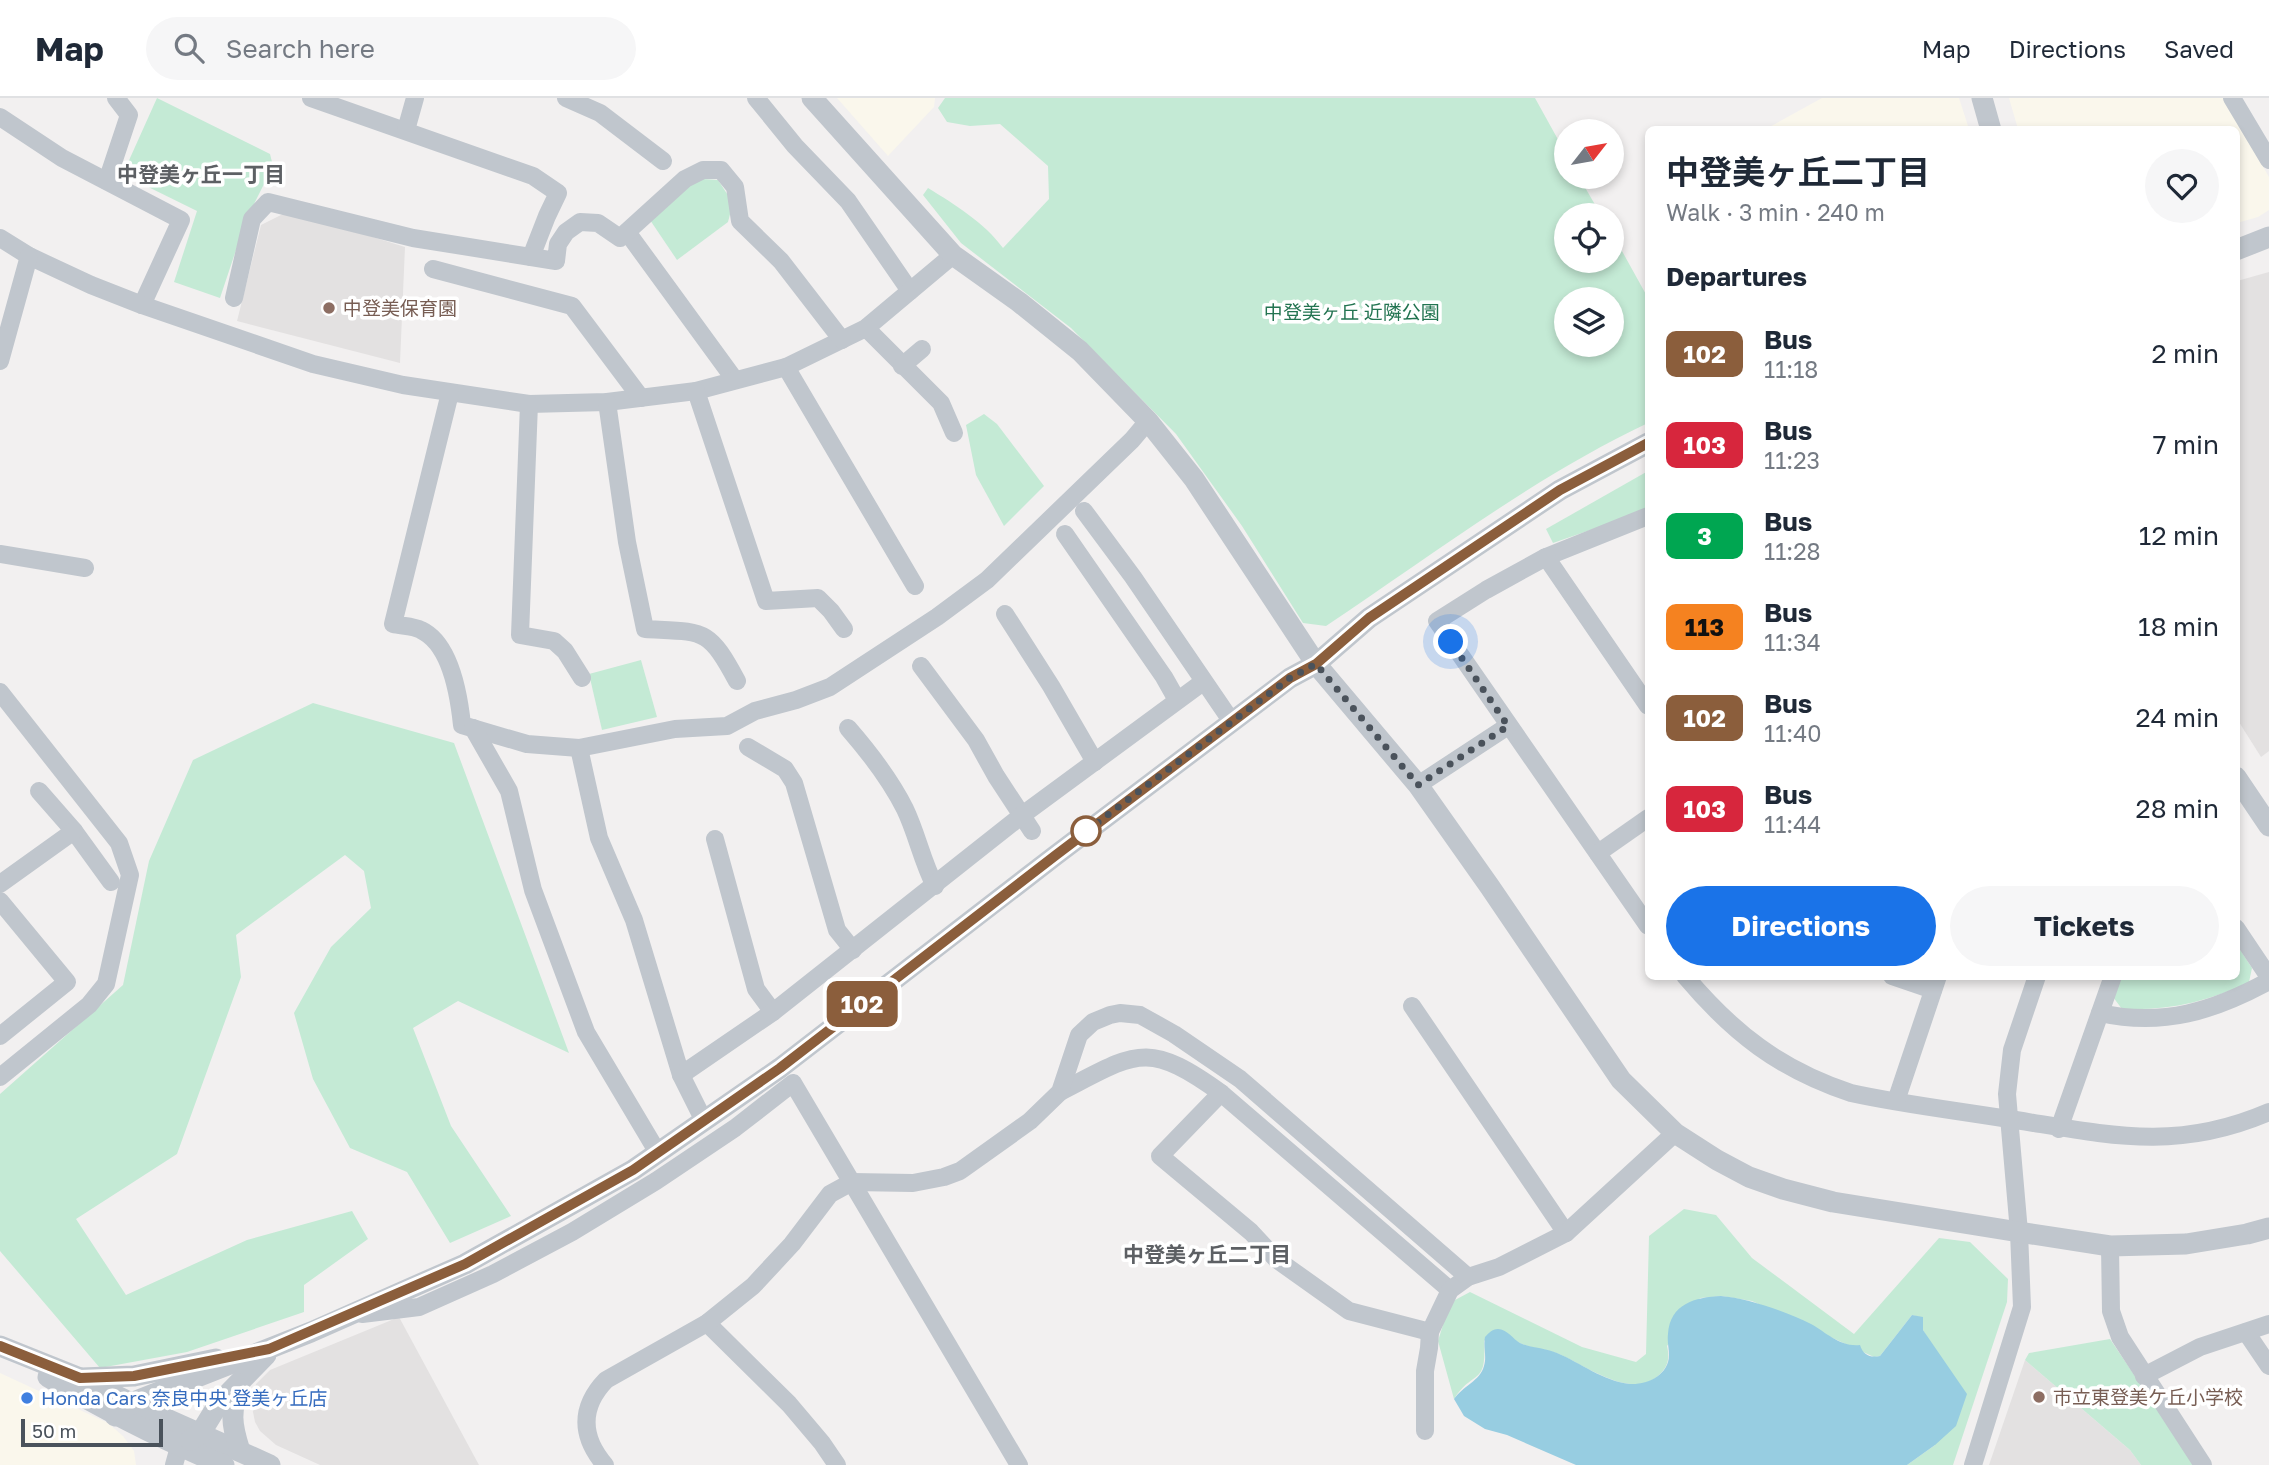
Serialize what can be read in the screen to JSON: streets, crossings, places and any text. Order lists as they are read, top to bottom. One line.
{"districts":["中登美ヶ丘一丁目","中登美ヶ丘二丁目"],"parks":["中登美ヶ丘 近隣公園"],"places":["中登美保育園","市立東登美ケ丘小学校","Honda Cars 奈良中央 登美ヶ丘店"],"lines":["bus line 102"],"scale_bar":"50 m","north":"top right","page":{"header":"Map","search":"Search here","nav":["Map","Directions","Saved"],"on_map":"102","heading":[["中登美ヶ丘二丁目","Walk · 3 min · 240 m"],"Departures"],"list":[{"mark":"102","name":"Bus","note":"11:18","value":"2 min"},{"mark":"103","name":"Bus","note":"11:23","value":"7 min"},{"mark":"3","name":"Bus","note":"11:28","value":"12 min"},{"mark":"113","name":"Bus","note":"11:34","value":"18 min"},{"mark":"102","name":"Bus","note":"11:40","value":"24 min"},{"mark":"103","name":"Bus","note":"11:44","value":"28 min"}],"buttons":["Directions","Tickets"],"scale":"50 m"}}
